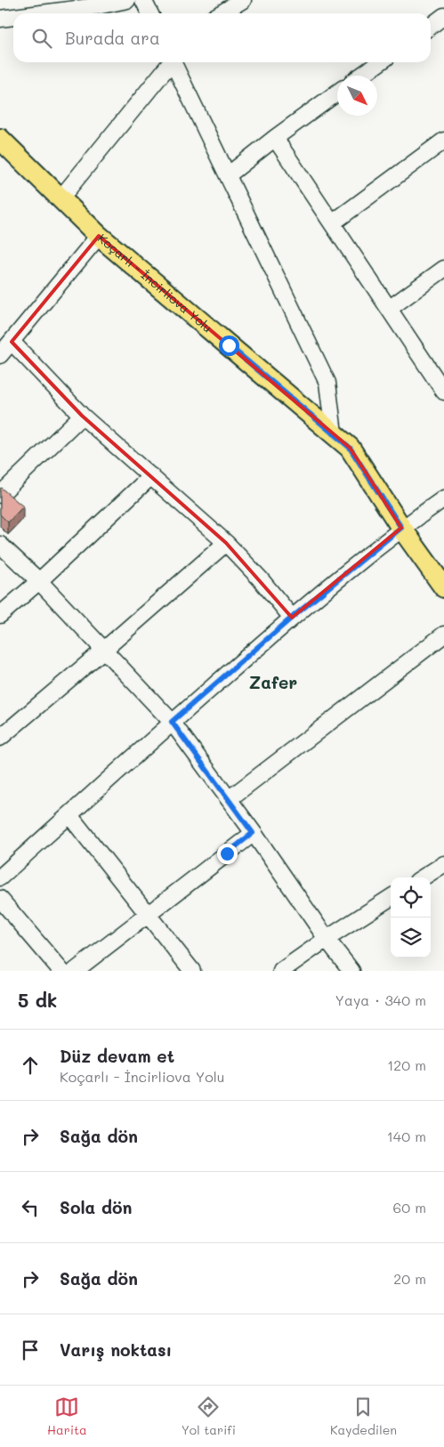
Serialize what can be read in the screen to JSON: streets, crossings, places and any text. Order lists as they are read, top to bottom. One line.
{"streets":{"main road":["Koçarlı - İncirliova Yolu"]},"districts":["Zafer"],"north":"bottom right","page":{"search":"Burada ara","heading":["5 dk","Yaya · 340 m"],"list":[["Düz devam et","Koçarlı - İncirliova Yolu","120 m"],["Sağa dön","140 m"],["Sola dön","60 m"],["Sağa dön","20 m"],"Varış noktası"],"nav":["Harita","Yol tarifi","Kaydedilen"]}}
